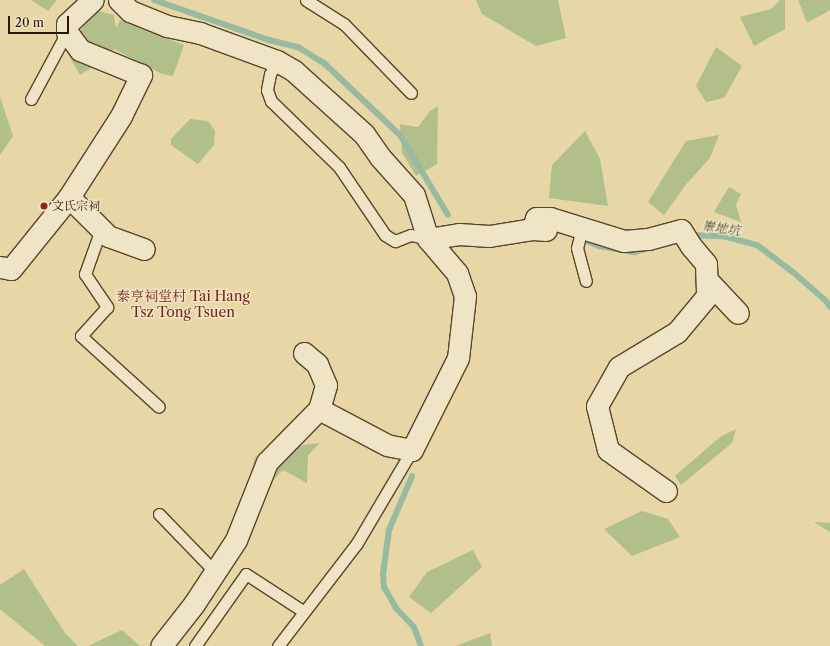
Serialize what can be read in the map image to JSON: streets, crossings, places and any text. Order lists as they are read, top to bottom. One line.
{"districts":["泰亨祠堂村 Tai Hang Tsz Tong Tsuen"],"water":["輋地坑"],"places":["文氏宗祠"],"scale_bar":"20 m"}
